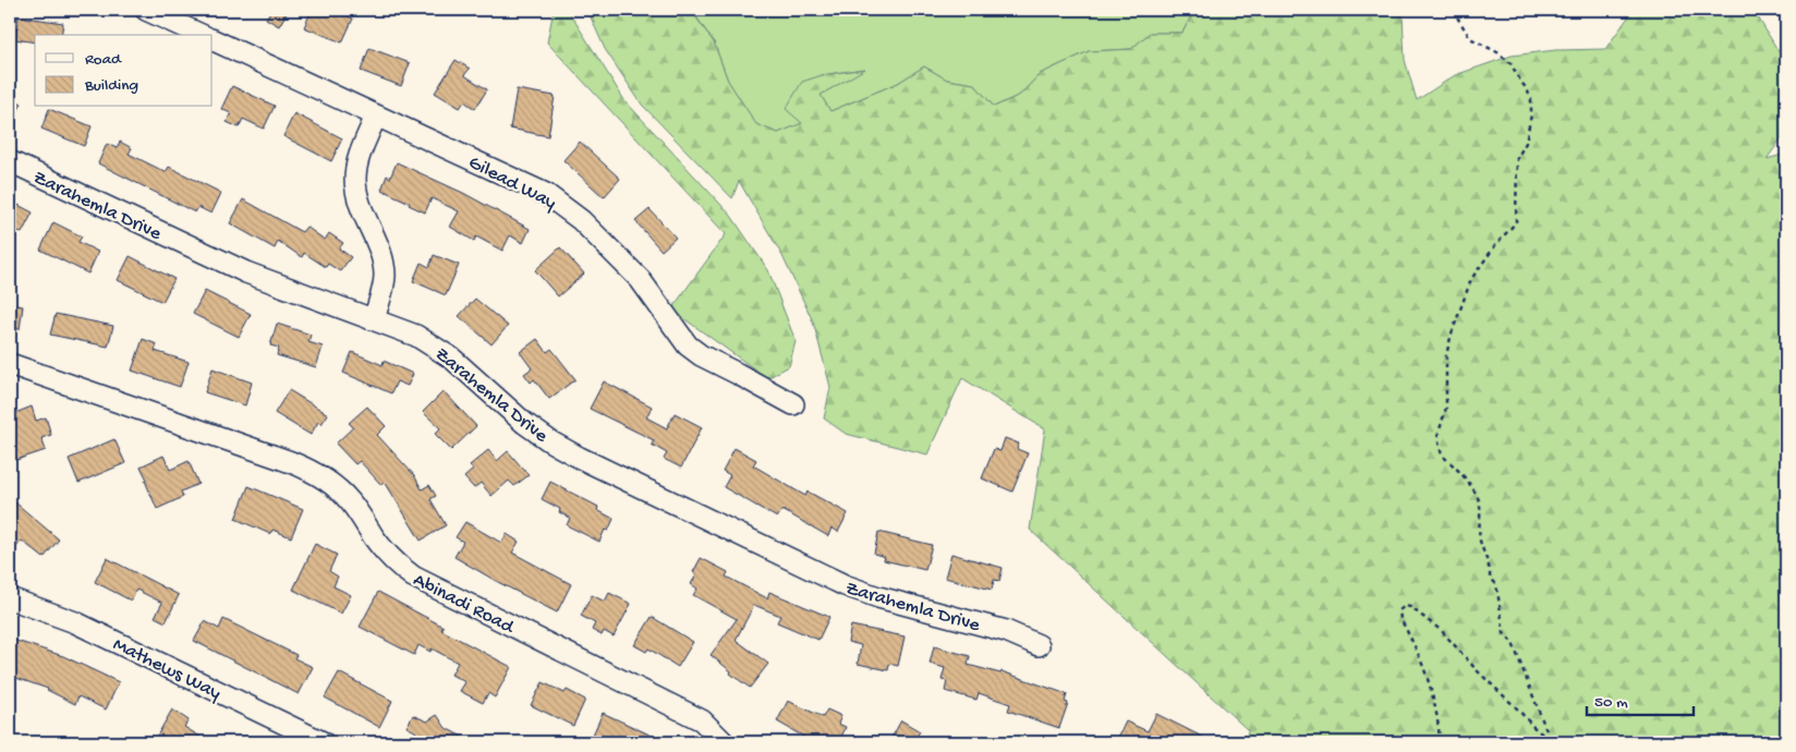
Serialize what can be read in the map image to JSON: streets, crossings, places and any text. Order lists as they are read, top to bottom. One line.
{"streets":{"street":["Gilead Way","Zarahemla Drive","Abinadi Road","Mathews Way"]},"legend":["Road","Building"],"scale_bar":"50 m"}
